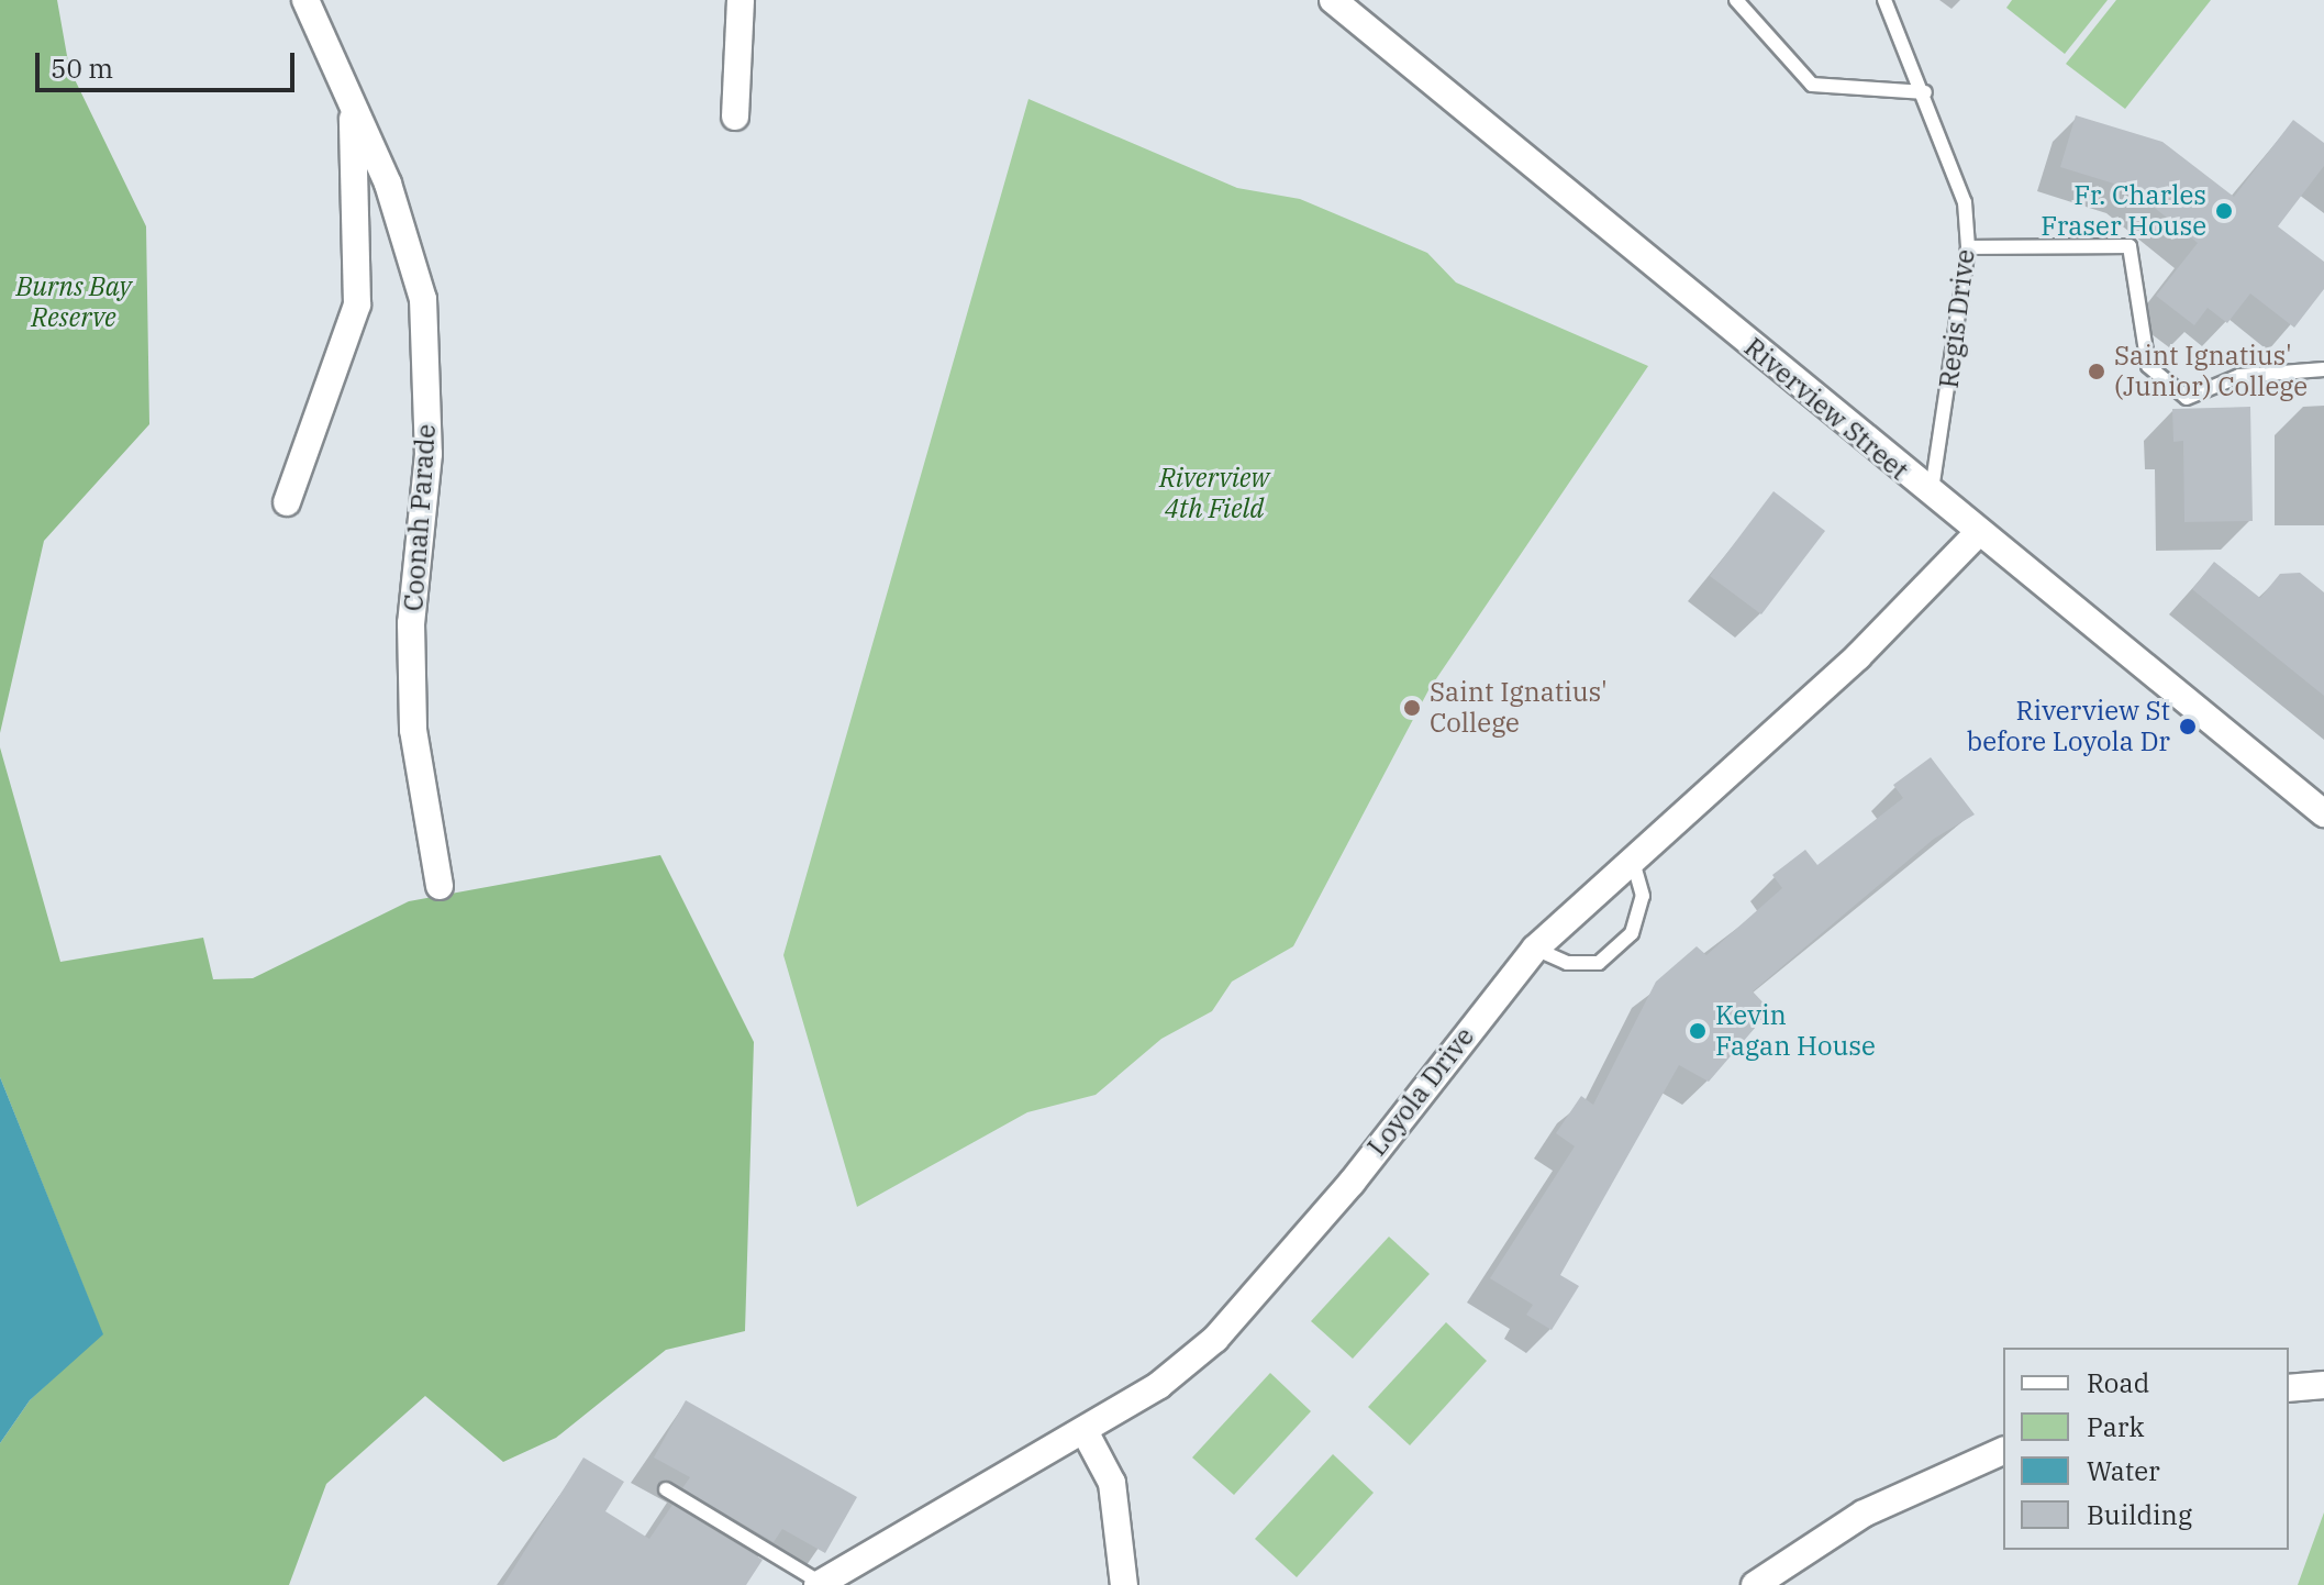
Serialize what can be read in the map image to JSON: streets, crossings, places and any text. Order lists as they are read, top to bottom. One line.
{"streets":{"street":["Riverview Street","Coonah Parade","Loyola Drive"],"lane":["Regis Drive"]},"crossings":[["Regis Drive","Riverview Street"],["Riverview Street","Loyola Drive"]],"parks":["Burns Bay Reserve","Riverview 4th Field"],"places":["Fr. Charles Fraser House","Saint Ignatius' (Junior) College","Saint Ignatius' College","Riverview St before Loyola Dr","Kevin Fagan House"],"legend":["Road","Park","Water","Building"],"scale_bar":"50 m"}
